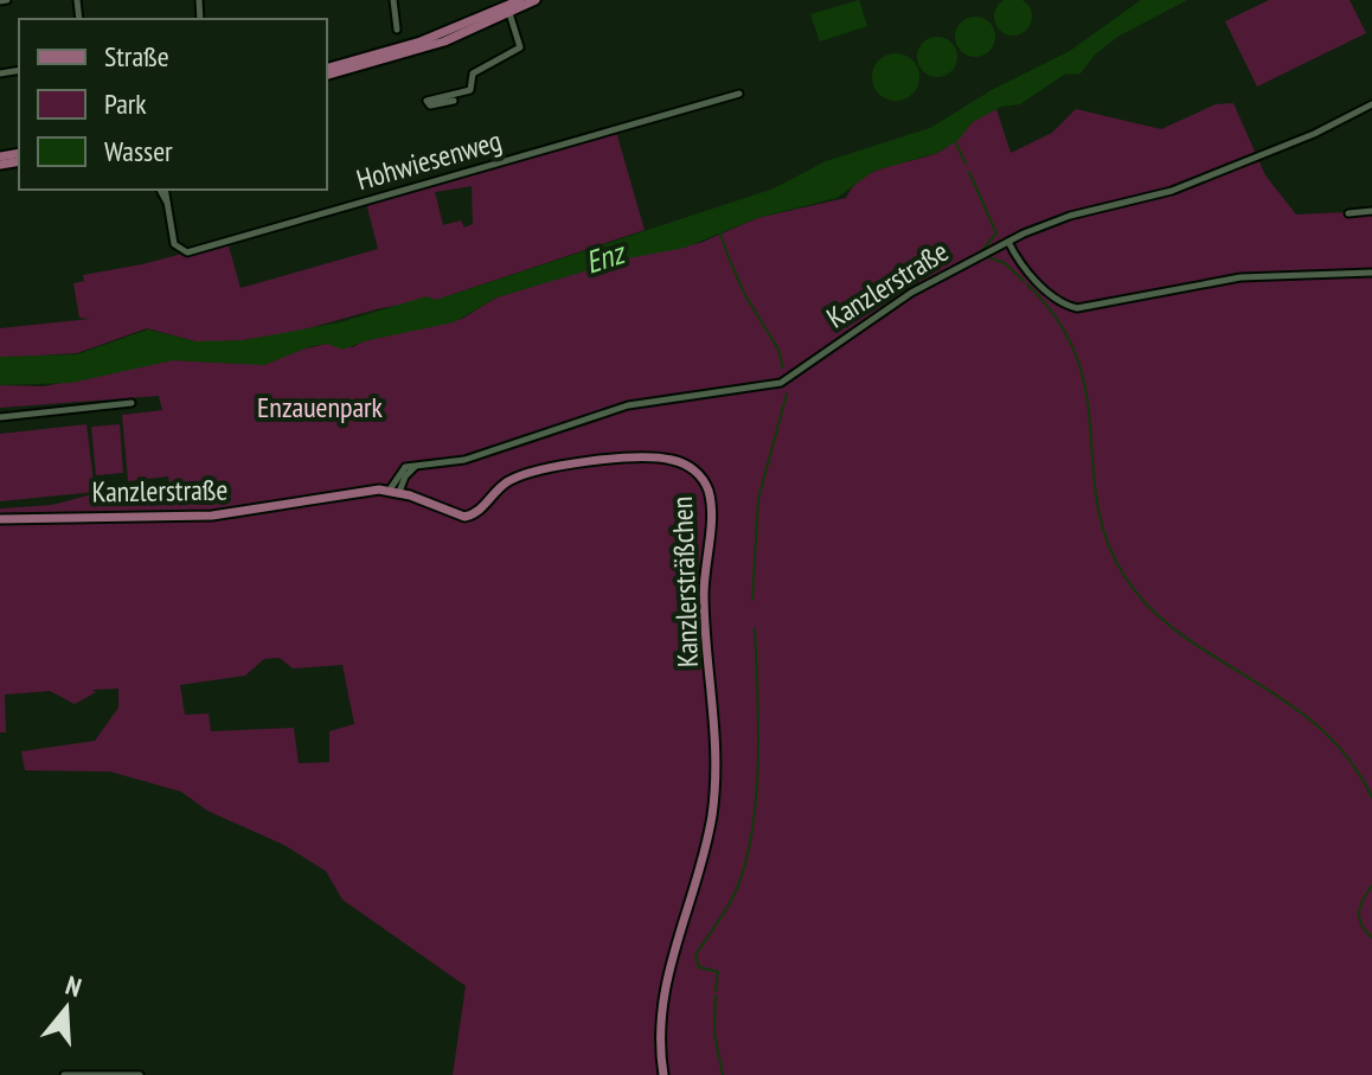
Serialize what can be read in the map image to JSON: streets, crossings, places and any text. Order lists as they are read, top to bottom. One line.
{"streets":{"main road":["Kanzlerstraße","Kanzlersträßchen"],"street":["Hohwiesenweg"]},"crossings":[["Kanzlerstraße","Kanzlersträßchen"]],"water":["Enz"],"parks":["Enzauenpark"],"legend":["Straße","Park","Wasser"],"north":"top"}
